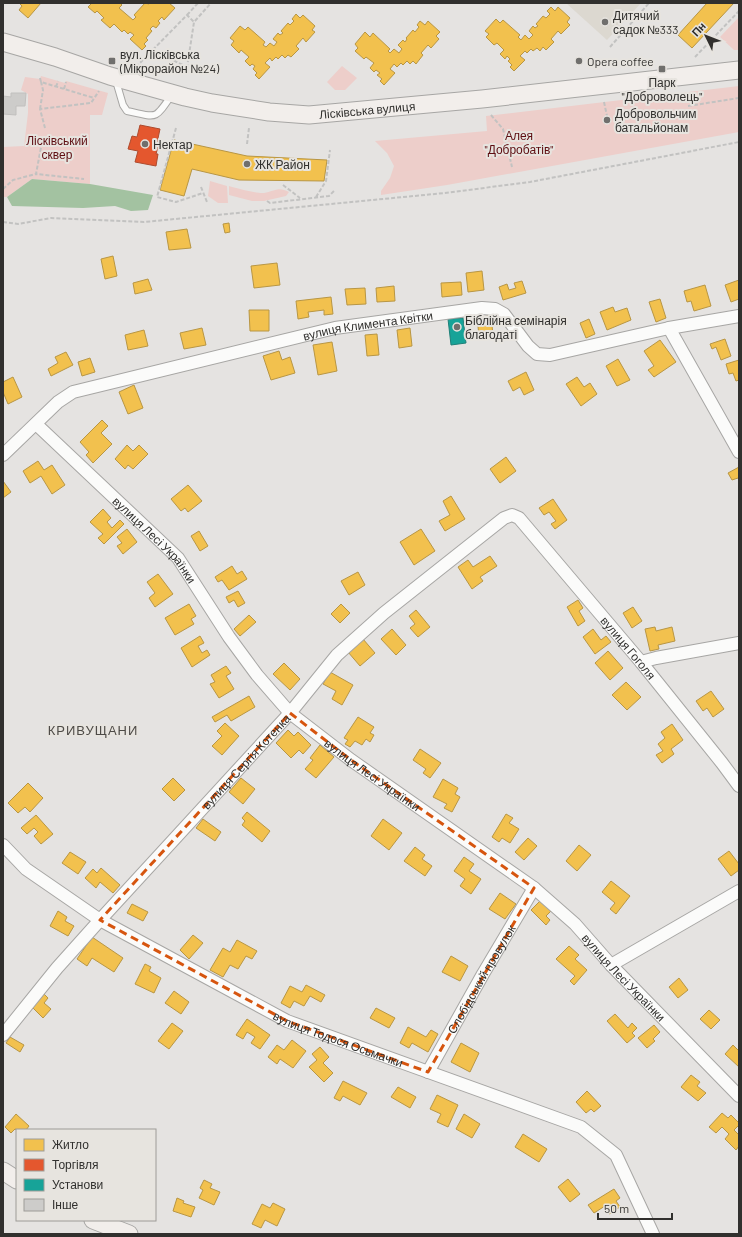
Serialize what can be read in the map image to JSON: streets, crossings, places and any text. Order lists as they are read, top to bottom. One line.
{"streets":{"street":["Лісківська вулиця","вулиця Климента Квітки","вулиця Лесі Українки","вулиця Гоголя","вулиця Сергія Котенка","Слобідський провулок","вулиця Тодося Осьмачки"]},"crossings":[["вулиця Климента Квітки","вулиця Лесі Українки"],["вулиця Лесі Українки","вулиця Сергія Котенка"],["вулиця Лесі Українки","Слобідський провулок"],["вулиця Гоголя","вулиця Сергія Котенка"],["вулиця Сергія Котенка","вулиця Тодося Осьмачки"],["Слобідський провулок","вулиця Тодося Осьмачки"]],"districts":["КРИВУЩАНИ"],"parks":["Алея \"Добробатів\"","Лісківський сквер"],"places":{"other":["Дитячий садок №333","Opera coffee","Добровольчим батальйонам","Нектар","ЖК Район","Біблійна семінарія благодаті"],"transit":["вул. Лісківська (Мікрорайон №24)","Парк \"Доброволець\""]},"legend":["Житло","Торгівля","Установи","Інше"],"scale_bar":"50 m","north":"top left"}
